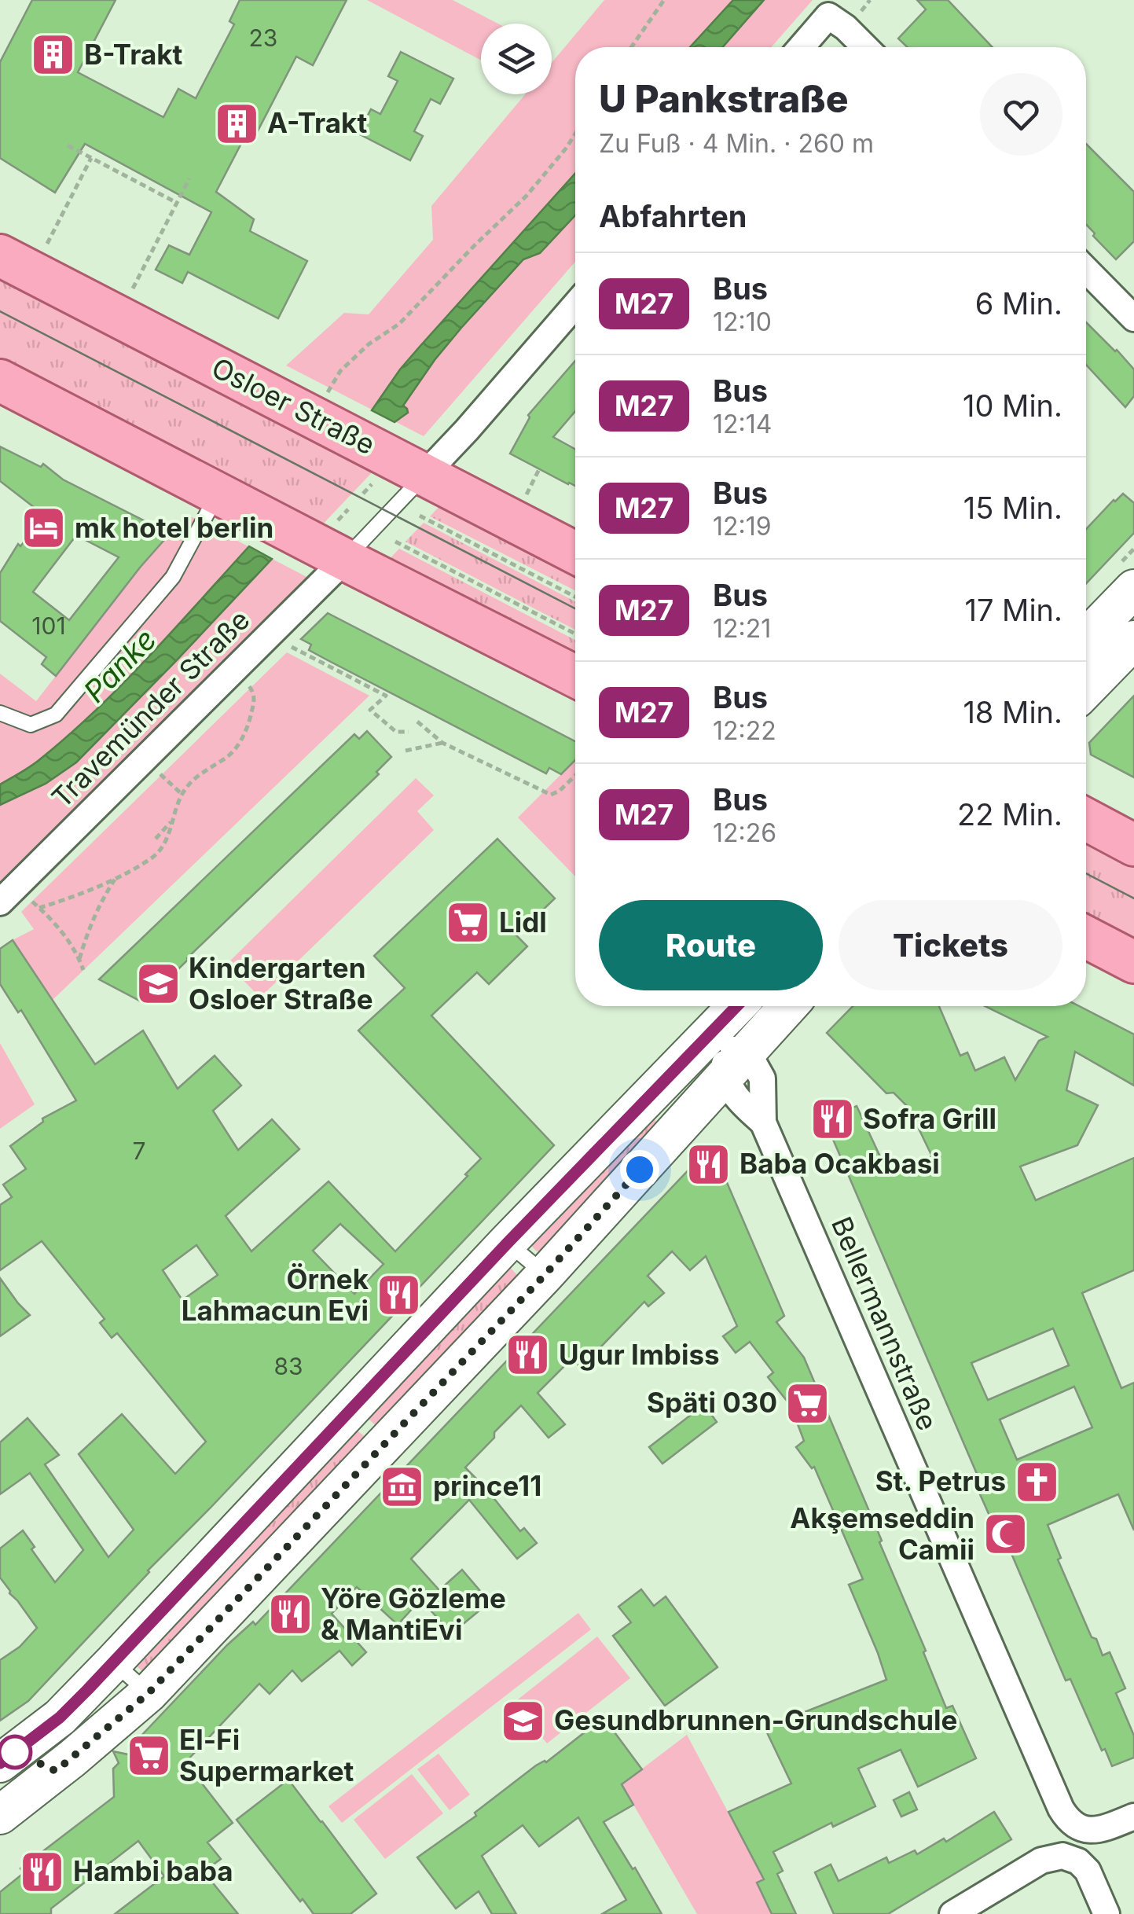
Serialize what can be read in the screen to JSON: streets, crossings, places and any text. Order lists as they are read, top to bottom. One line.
{"streets":{"main road":["Osloer Straße"],"street":["Travemünder Straße","Bellermannstraße"]},"water":["Panke"],"places":{"building":["B-Trakt","A-Trakt"],"hotel":["mk hotel berlin"],"supermarket":["Lidl","Späti 030","El-Fi Supermarket"],"school or university":["Kindergarten Osloer Straße","Gesundbrunnen-Grundschule"],"restaurant":["Sofra Grill","Baba Ocakbasi","Örnek Lahmacun Evi","Ugur Imbiss","Yöre Gözleme & MantiEvi","Hambi baba"],"church":["St. Petrus"],"museum":["prince11"],"mosque":["Akşemseddin Camii"]},"lines":["bus line M27"],"house_numbers":["23","101","7","83"],"page":{"heading":[["U Pankstraße","Zu Fuß · 4 Min. · 260 m"],"Abfahrten"],"list":[{"mark":"M27","name":"Bus","note":"12:10","value":"6 Min."},{"mark":"M27","name":"Bus","note":"12:14","value":"10 Min."},{"mark":"M27","name":"Bus","note":"12:19","value":"15 Min."},{"mark":"M27","name":"Bus","note":"12:21","value":"17 Min."},{"mark":"M27","name":"Bus","note":"12:22","value":"18 Min."},{"mark":"M27","name":"Bus","note":"12:26","value":"22 Min."}],"buttons":["Route","Tickets"]}}
